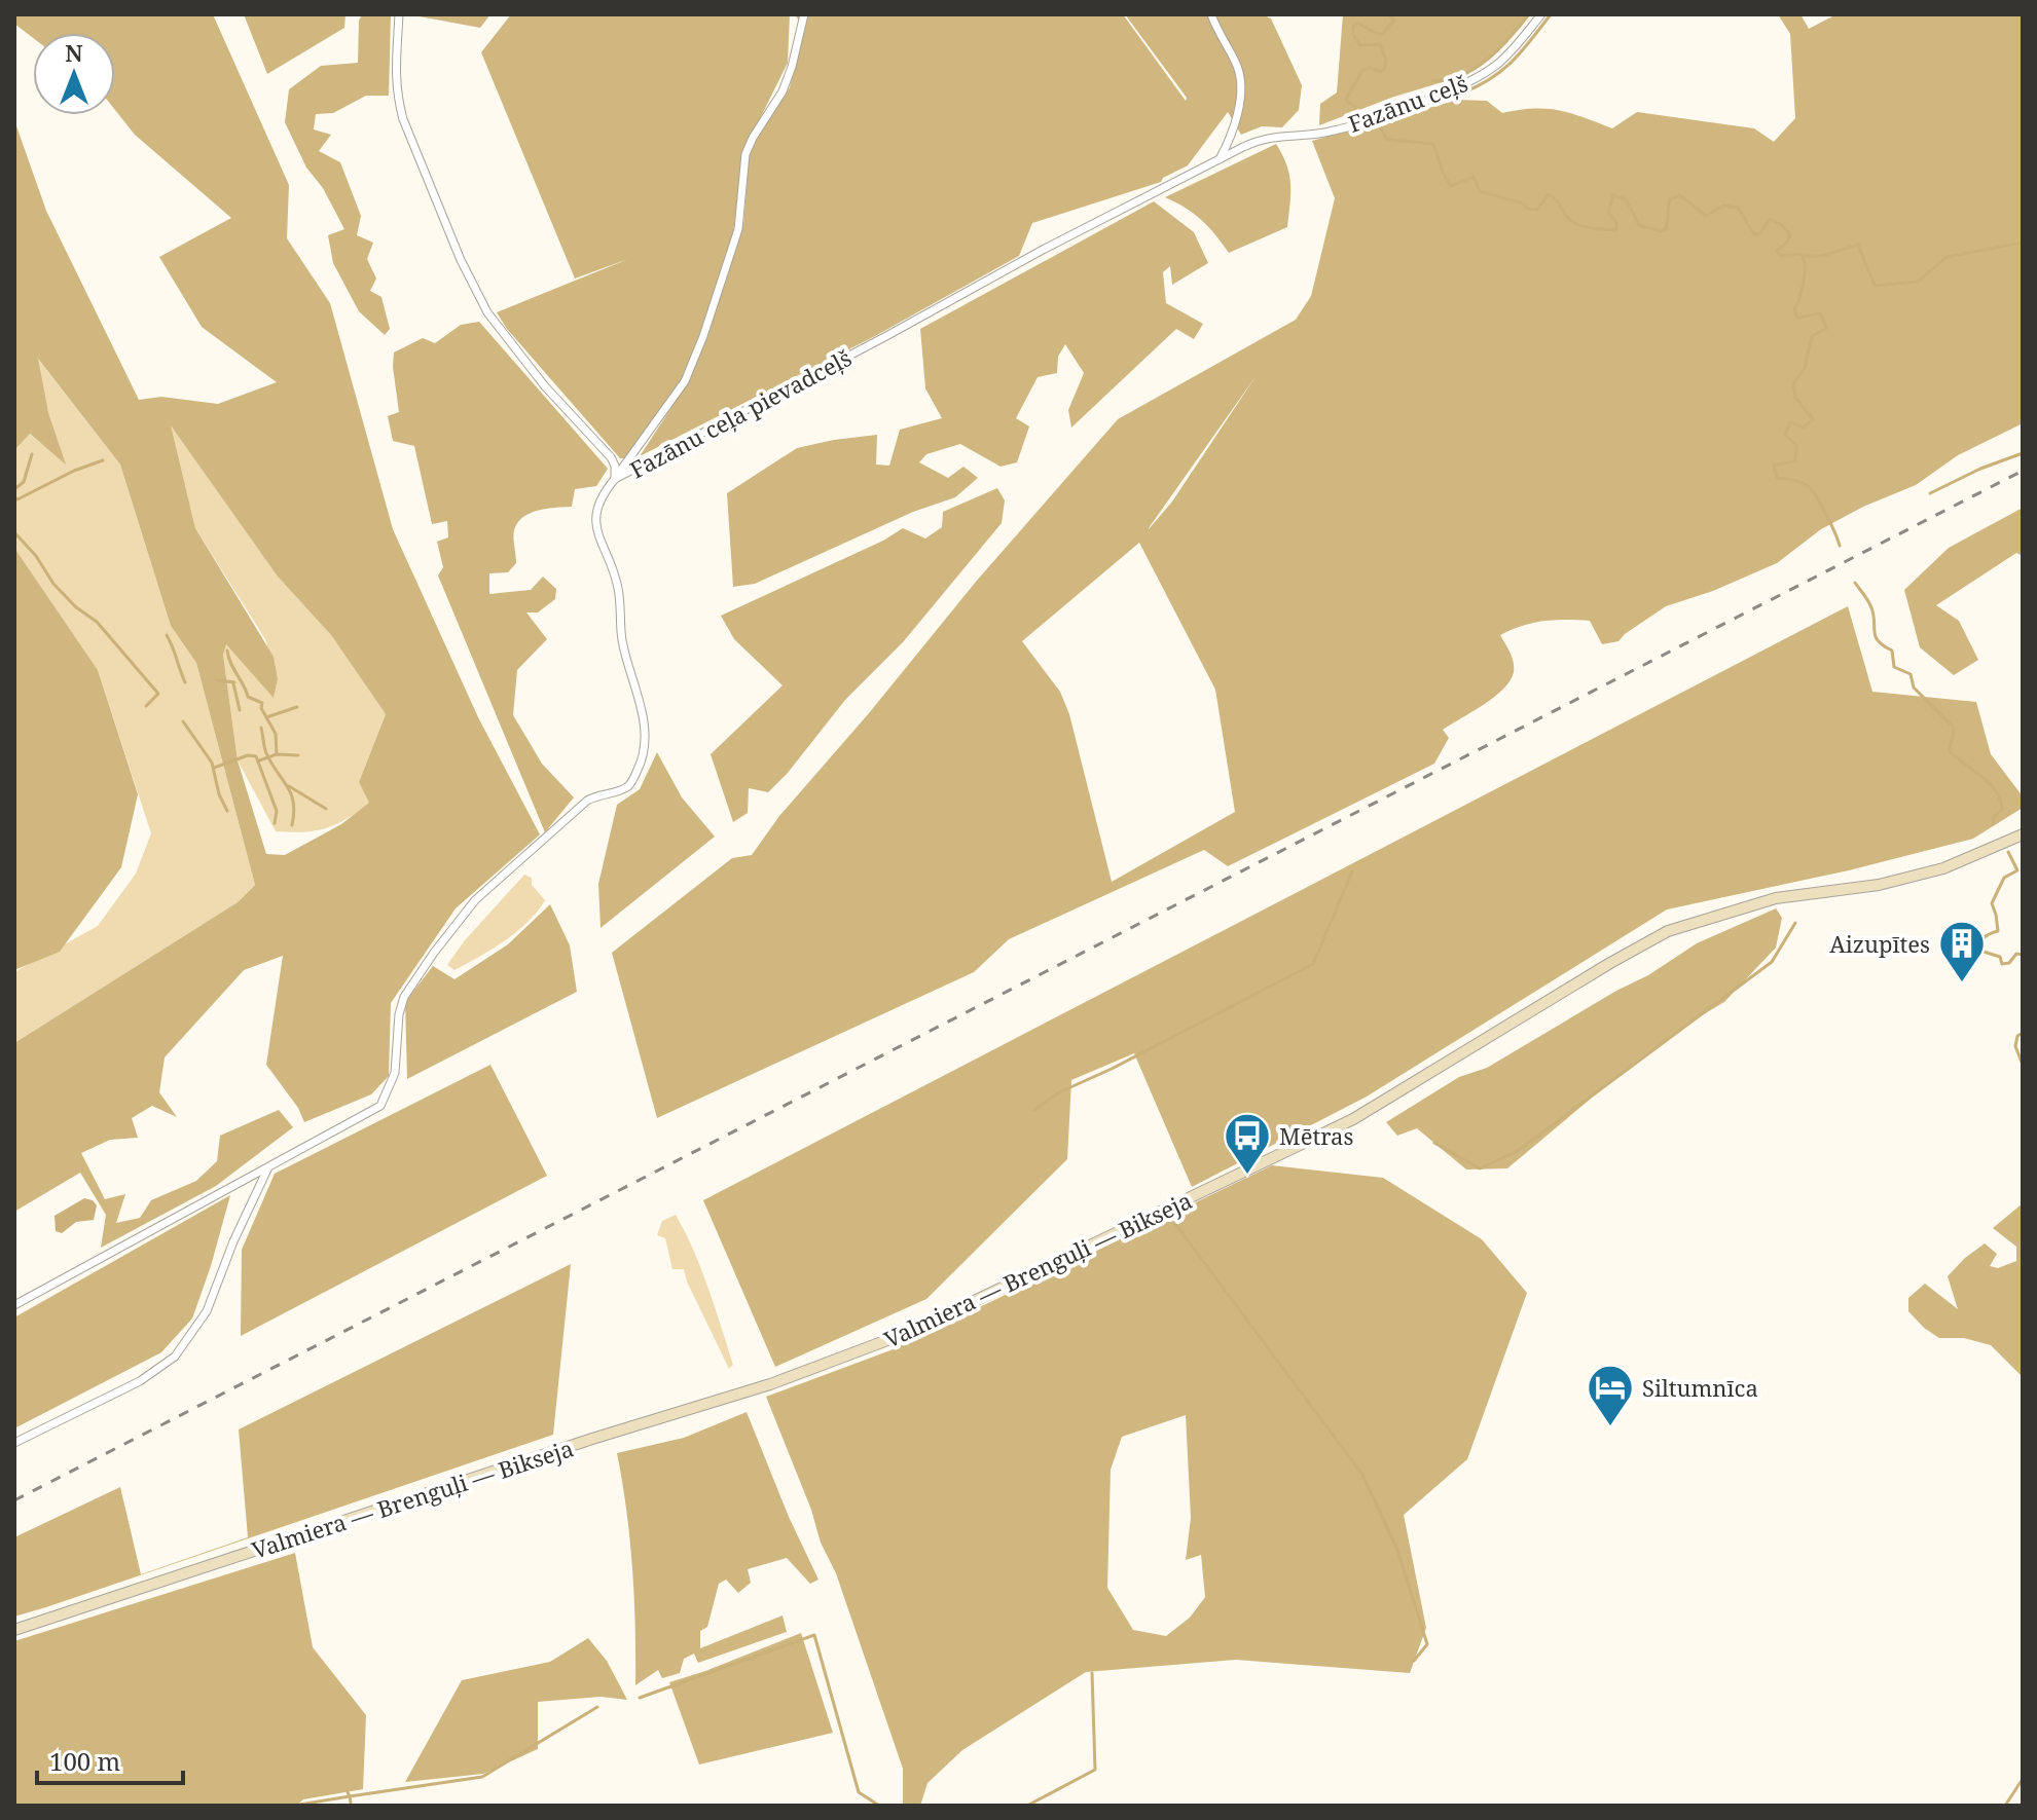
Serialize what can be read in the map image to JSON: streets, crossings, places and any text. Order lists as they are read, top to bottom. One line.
{"streets":{"main road":["Valmiera — Brenguļi — Bikseja"],"street":["Fazānu ceļš","Fazānu ceļa pievadceļš"]},"crossings":[["Fazānu ceļš","Fazānu ceļa pievadceļš"]],"places":{"building":["Aizupītes"],"bus stop":["Mētras"],"hotel":["Siltumnīca"]},"scale_bar":"100 m","north":"top"}
